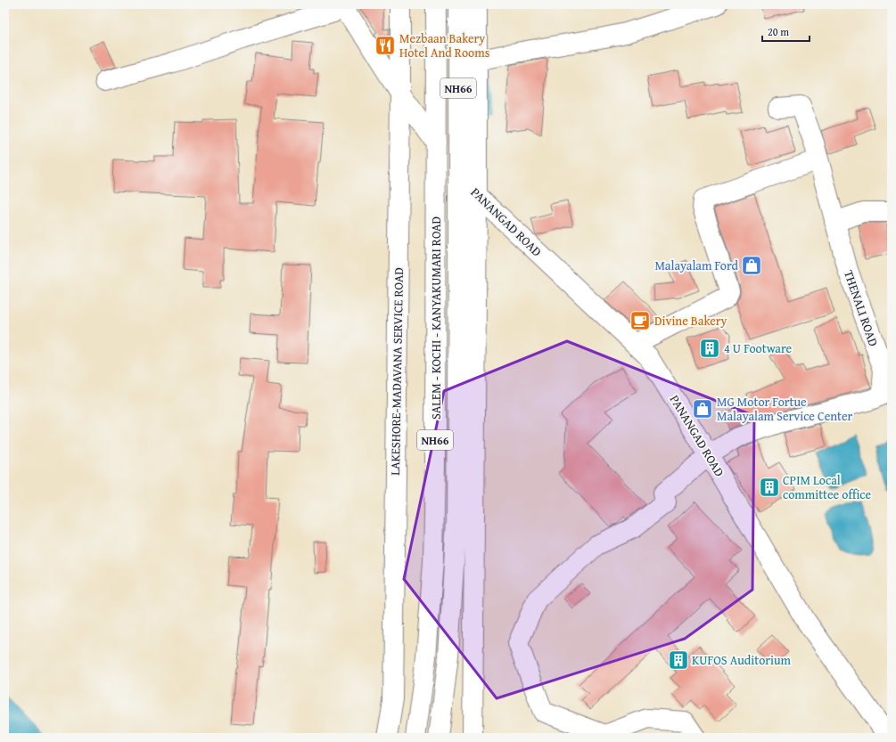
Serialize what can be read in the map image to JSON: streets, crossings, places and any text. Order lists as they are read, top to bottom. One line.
{"streets":{"main road":["NH66","PANANGAD ROAD","THENALI ROAD","SALEM - KOCHI - KANYAKUMARI ROAD","LAKESHORE-MADAVANA SERVICE ROAD"]},"crossings":[["PANANGAD ROAD","THENALI ROAD"],["PANANGAD ROAD","SALEM - KOCHI - KANYAKUMARI ROAD"],["PANANGAD ROAD","LAKESHORE-MADAVANA SERVICE ROAD"]],"places":{"restaurant":["Mezbaan Bakery Hotel And Rooms"],"shop":["Malayalam Ford","MG Motor Fortue Malayalam Service Center"],"cafe":["Divine Bakery"],"building":["4 U Footware","CPIM Local committee office","KUFOS Auditorium"]},"scale_bar":"20 m"}
